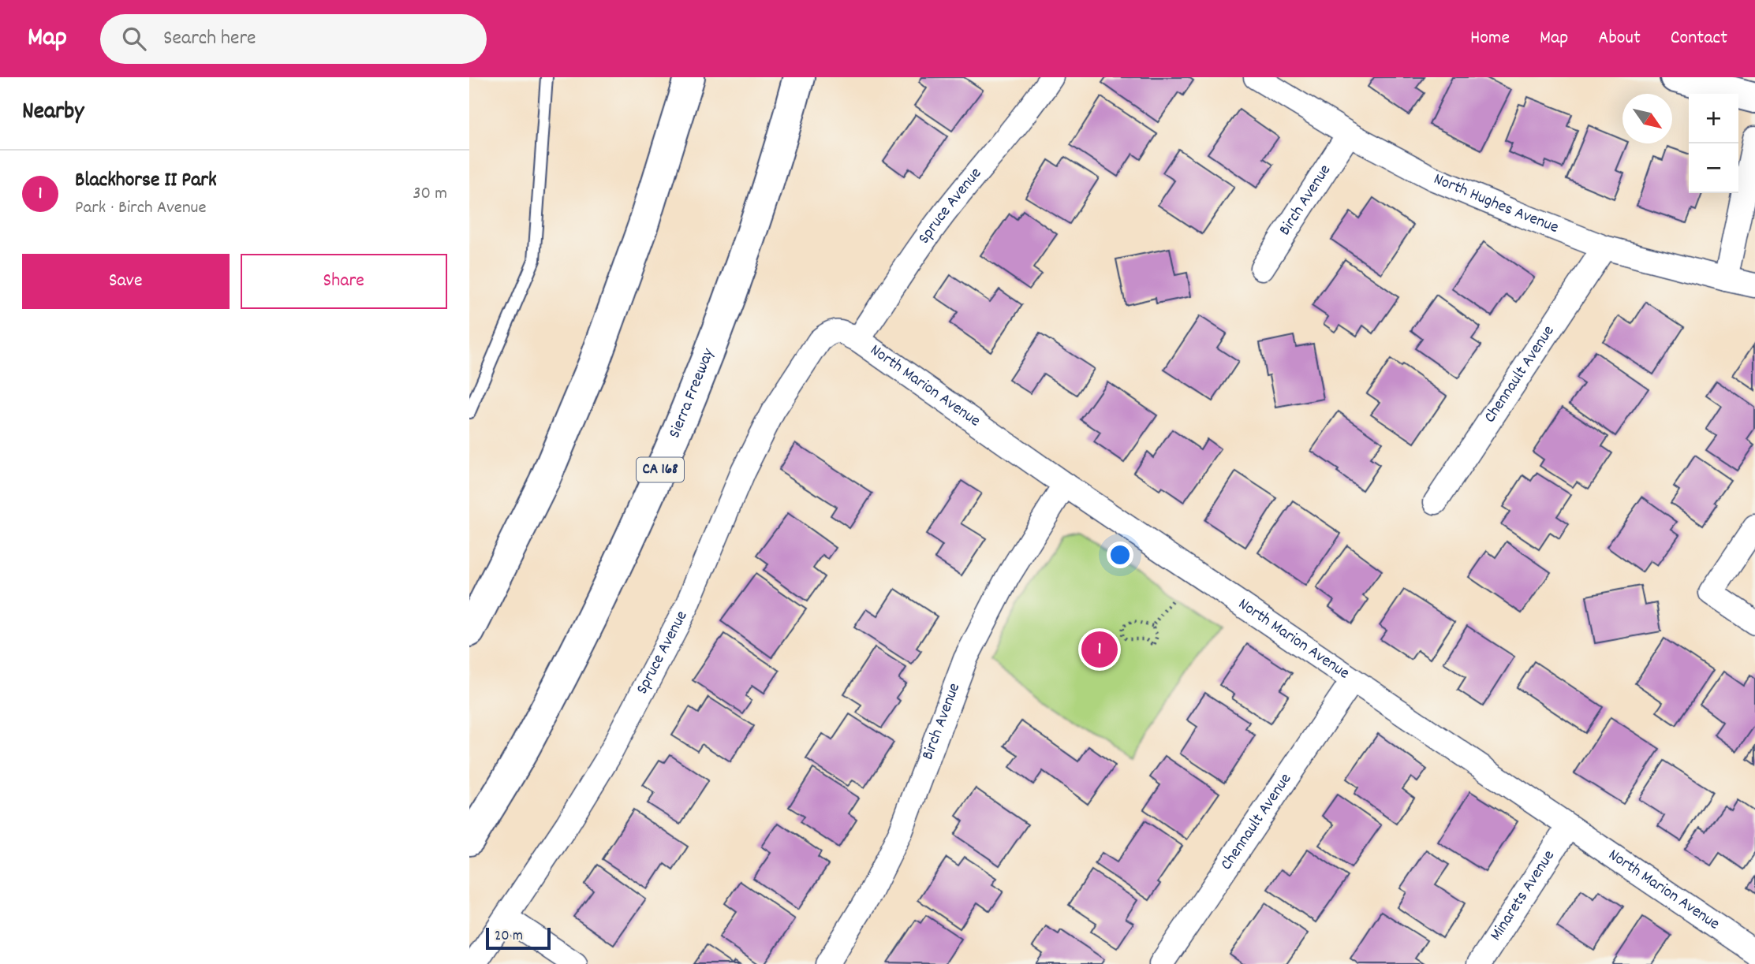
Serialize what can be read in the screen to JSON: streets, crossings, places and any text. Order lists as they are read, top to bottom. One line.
{"streets":{"main road":["Sierra Freeway","CA 168"],"street":["Birch Avenue","North Hughes Avenue","Spruce Avenue","Chennault Avenue","North Marion Avenue","Minarets Avenue"]},"crossings":[["Birch Avenue","North Hughes Avenue"],["Birch Avenue","North Marion Avenue"],["North Hughes Avenue","Chennault Avenue"],["Spruce Avenue","North Marion Avenue"],["Chennault Avenue","North Marion Avenue"],["North Marion Avenue","Minarets Avenue"]],"scale_bar":"20 m","north":"bottom right","page":{"header":"Map","search":"Search here","nav":["Home","Map","About","Contact"],"heading":"Nearby","map_buttons":["+","−"],"list":[{"mark":"1","name":"Blackhorse II Park","note":"Park · Birch Avenue","value":"30 m"}],"buttons":["Save","Share"],"pins":"1","scale":"20 m"}}
